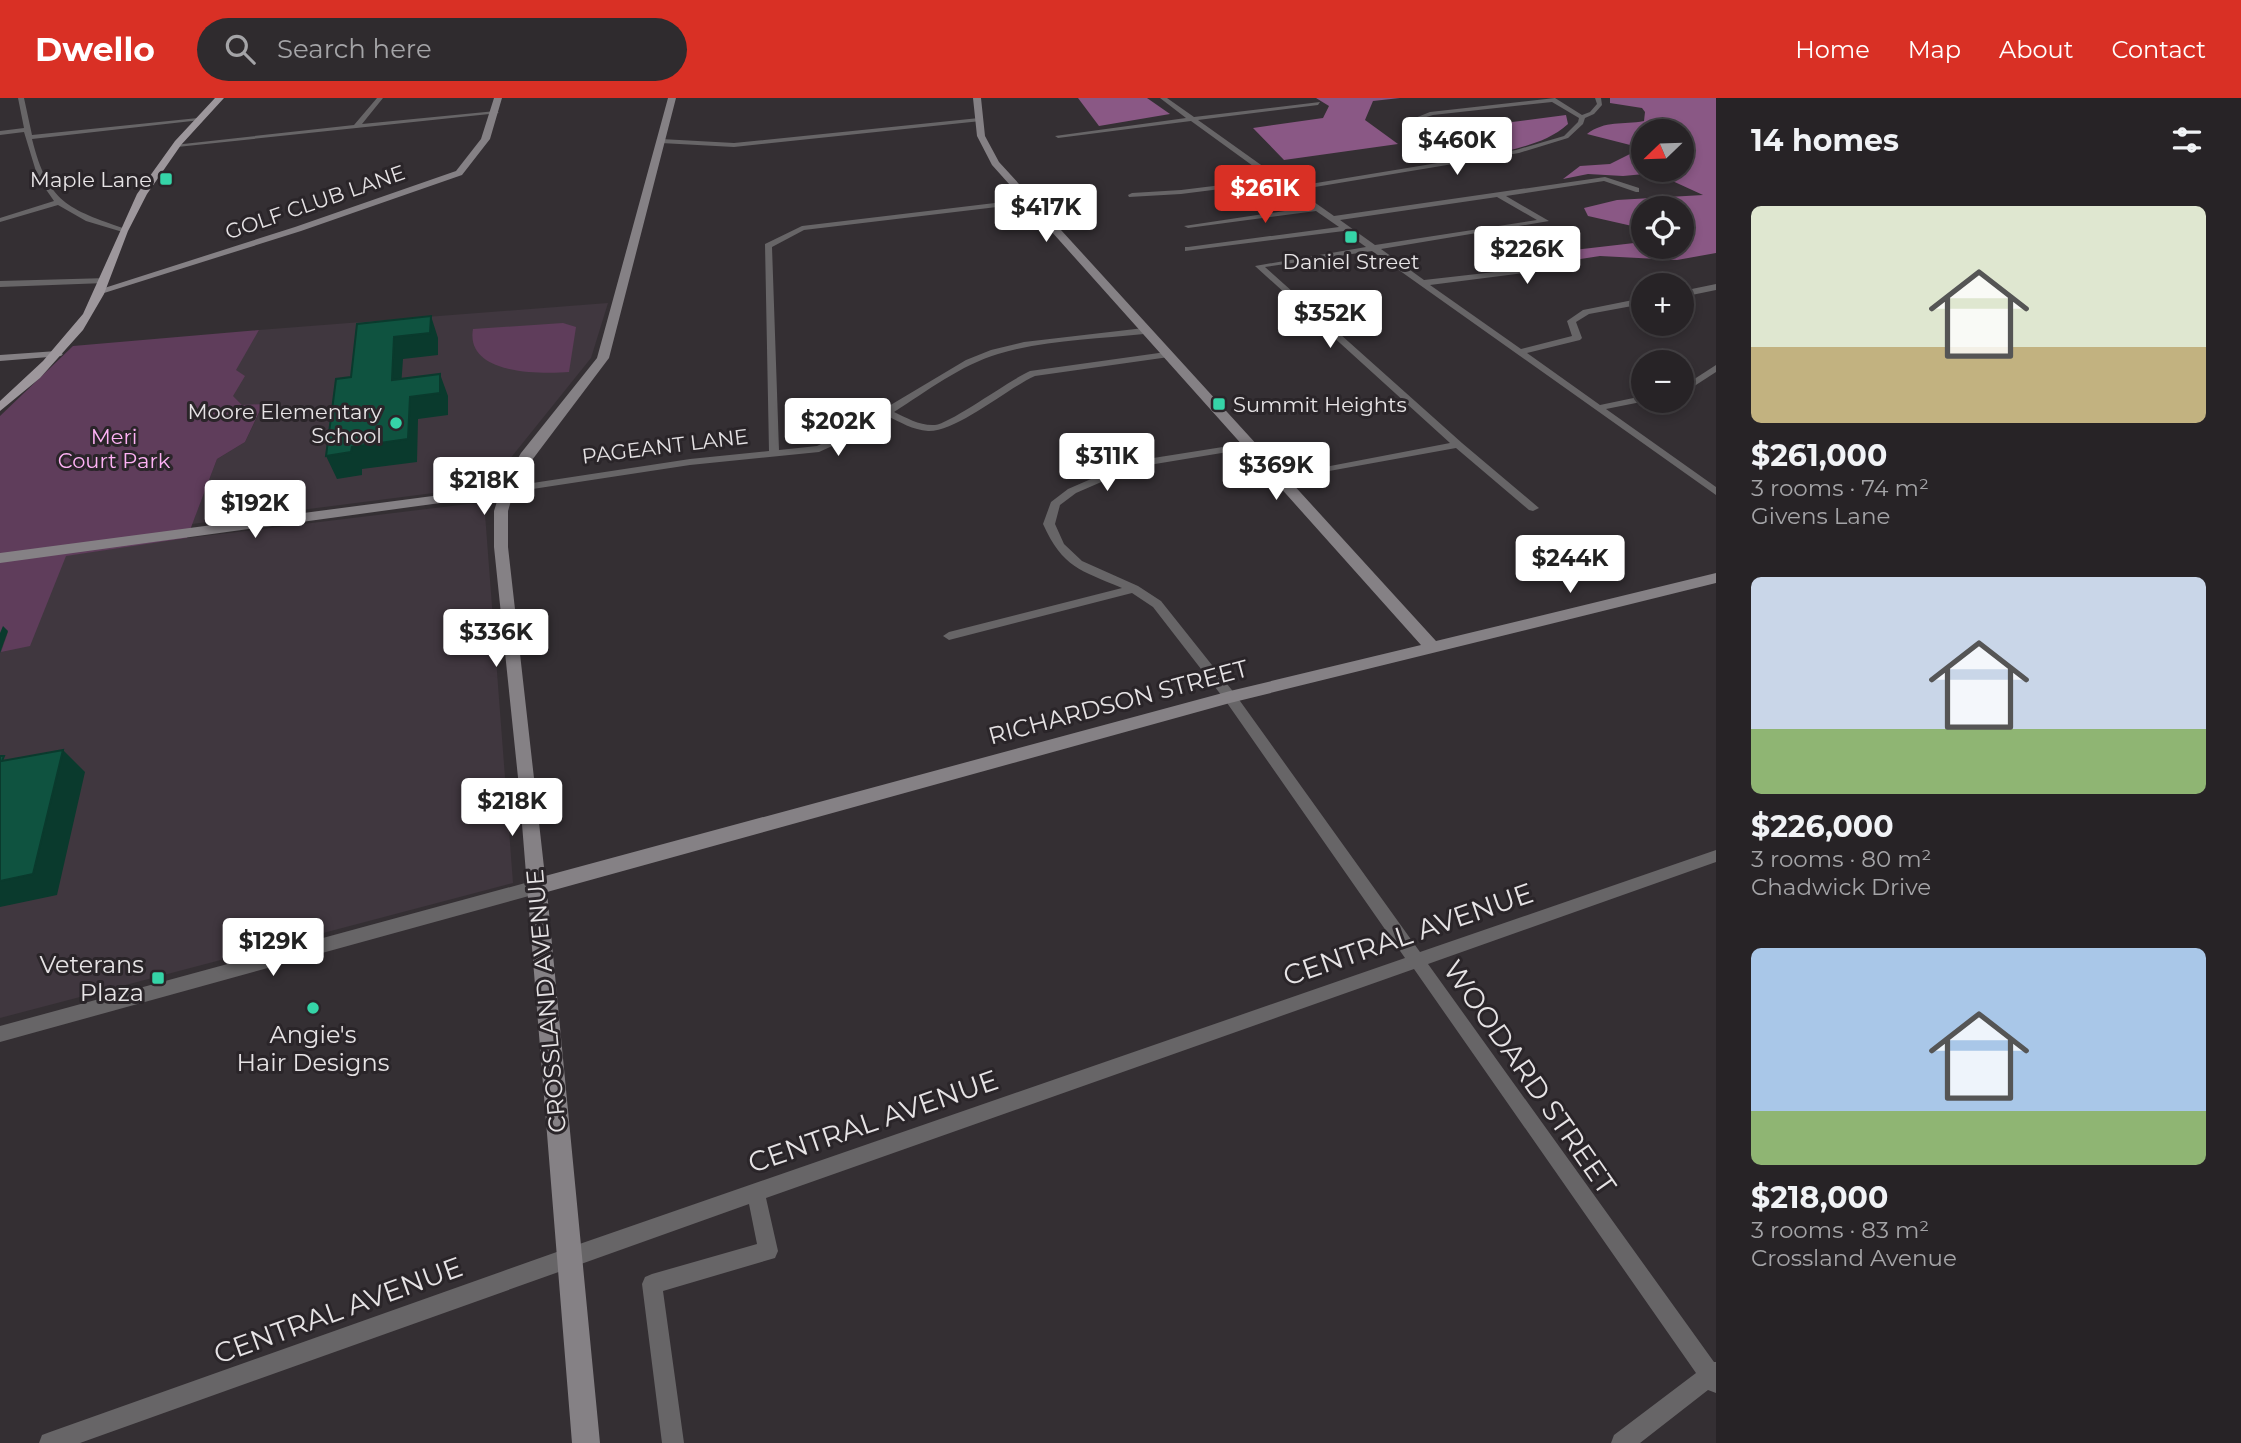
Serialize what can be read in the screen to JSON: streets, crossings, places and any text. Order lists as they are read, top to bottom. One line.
{"streets":{"street":["GOLF CLUB LANE","PAGEANT LANE","RICHARDSON STREET","CENTRAL AVENUE","CROSSLAND AVENUE","WOODARD STREET"]},"crossings":[["PAGEANT LANE","CROSSLAND AVENUE"],["RICHARDSON STREET","CROSSLAND AVENUE"],["RICHARDSON STREET","WOODARD STREET"],["CENTRAL AVENUE","CROSSLAND AVENUE"],["CENTRAL AVENUE","WOODARD STREET"]],"parks":["Meri Court Park"],"places":{"transit":["Maple Lane","Daniel Street","Summit Heights","Veterans Plaza"],"other":["Moore Elementary School","Angie's Hair Designs"]},"north":"bottom left","page":{"header":"Dwello","search":"Search here","nav":["Home","Map","About","Contact"],"heading":"14 homes","price":["$460K","$261K","$417K","$226K","$352K","$202K","$311K","$369K","$218K","$192K","$244K","$336K","$218K","$129K"],"map_buttons":["+","−"],"list":[{"name":"$261,000","note":"3 rooms · 74 m² · Givens Lane"},{"name":"$226,000","note":"3 rooms · 80 m² · Chadwick Drive"},{"name":"$218,000","note":"3 rooms · 83 m² · Crossland Avenue"}]}}
